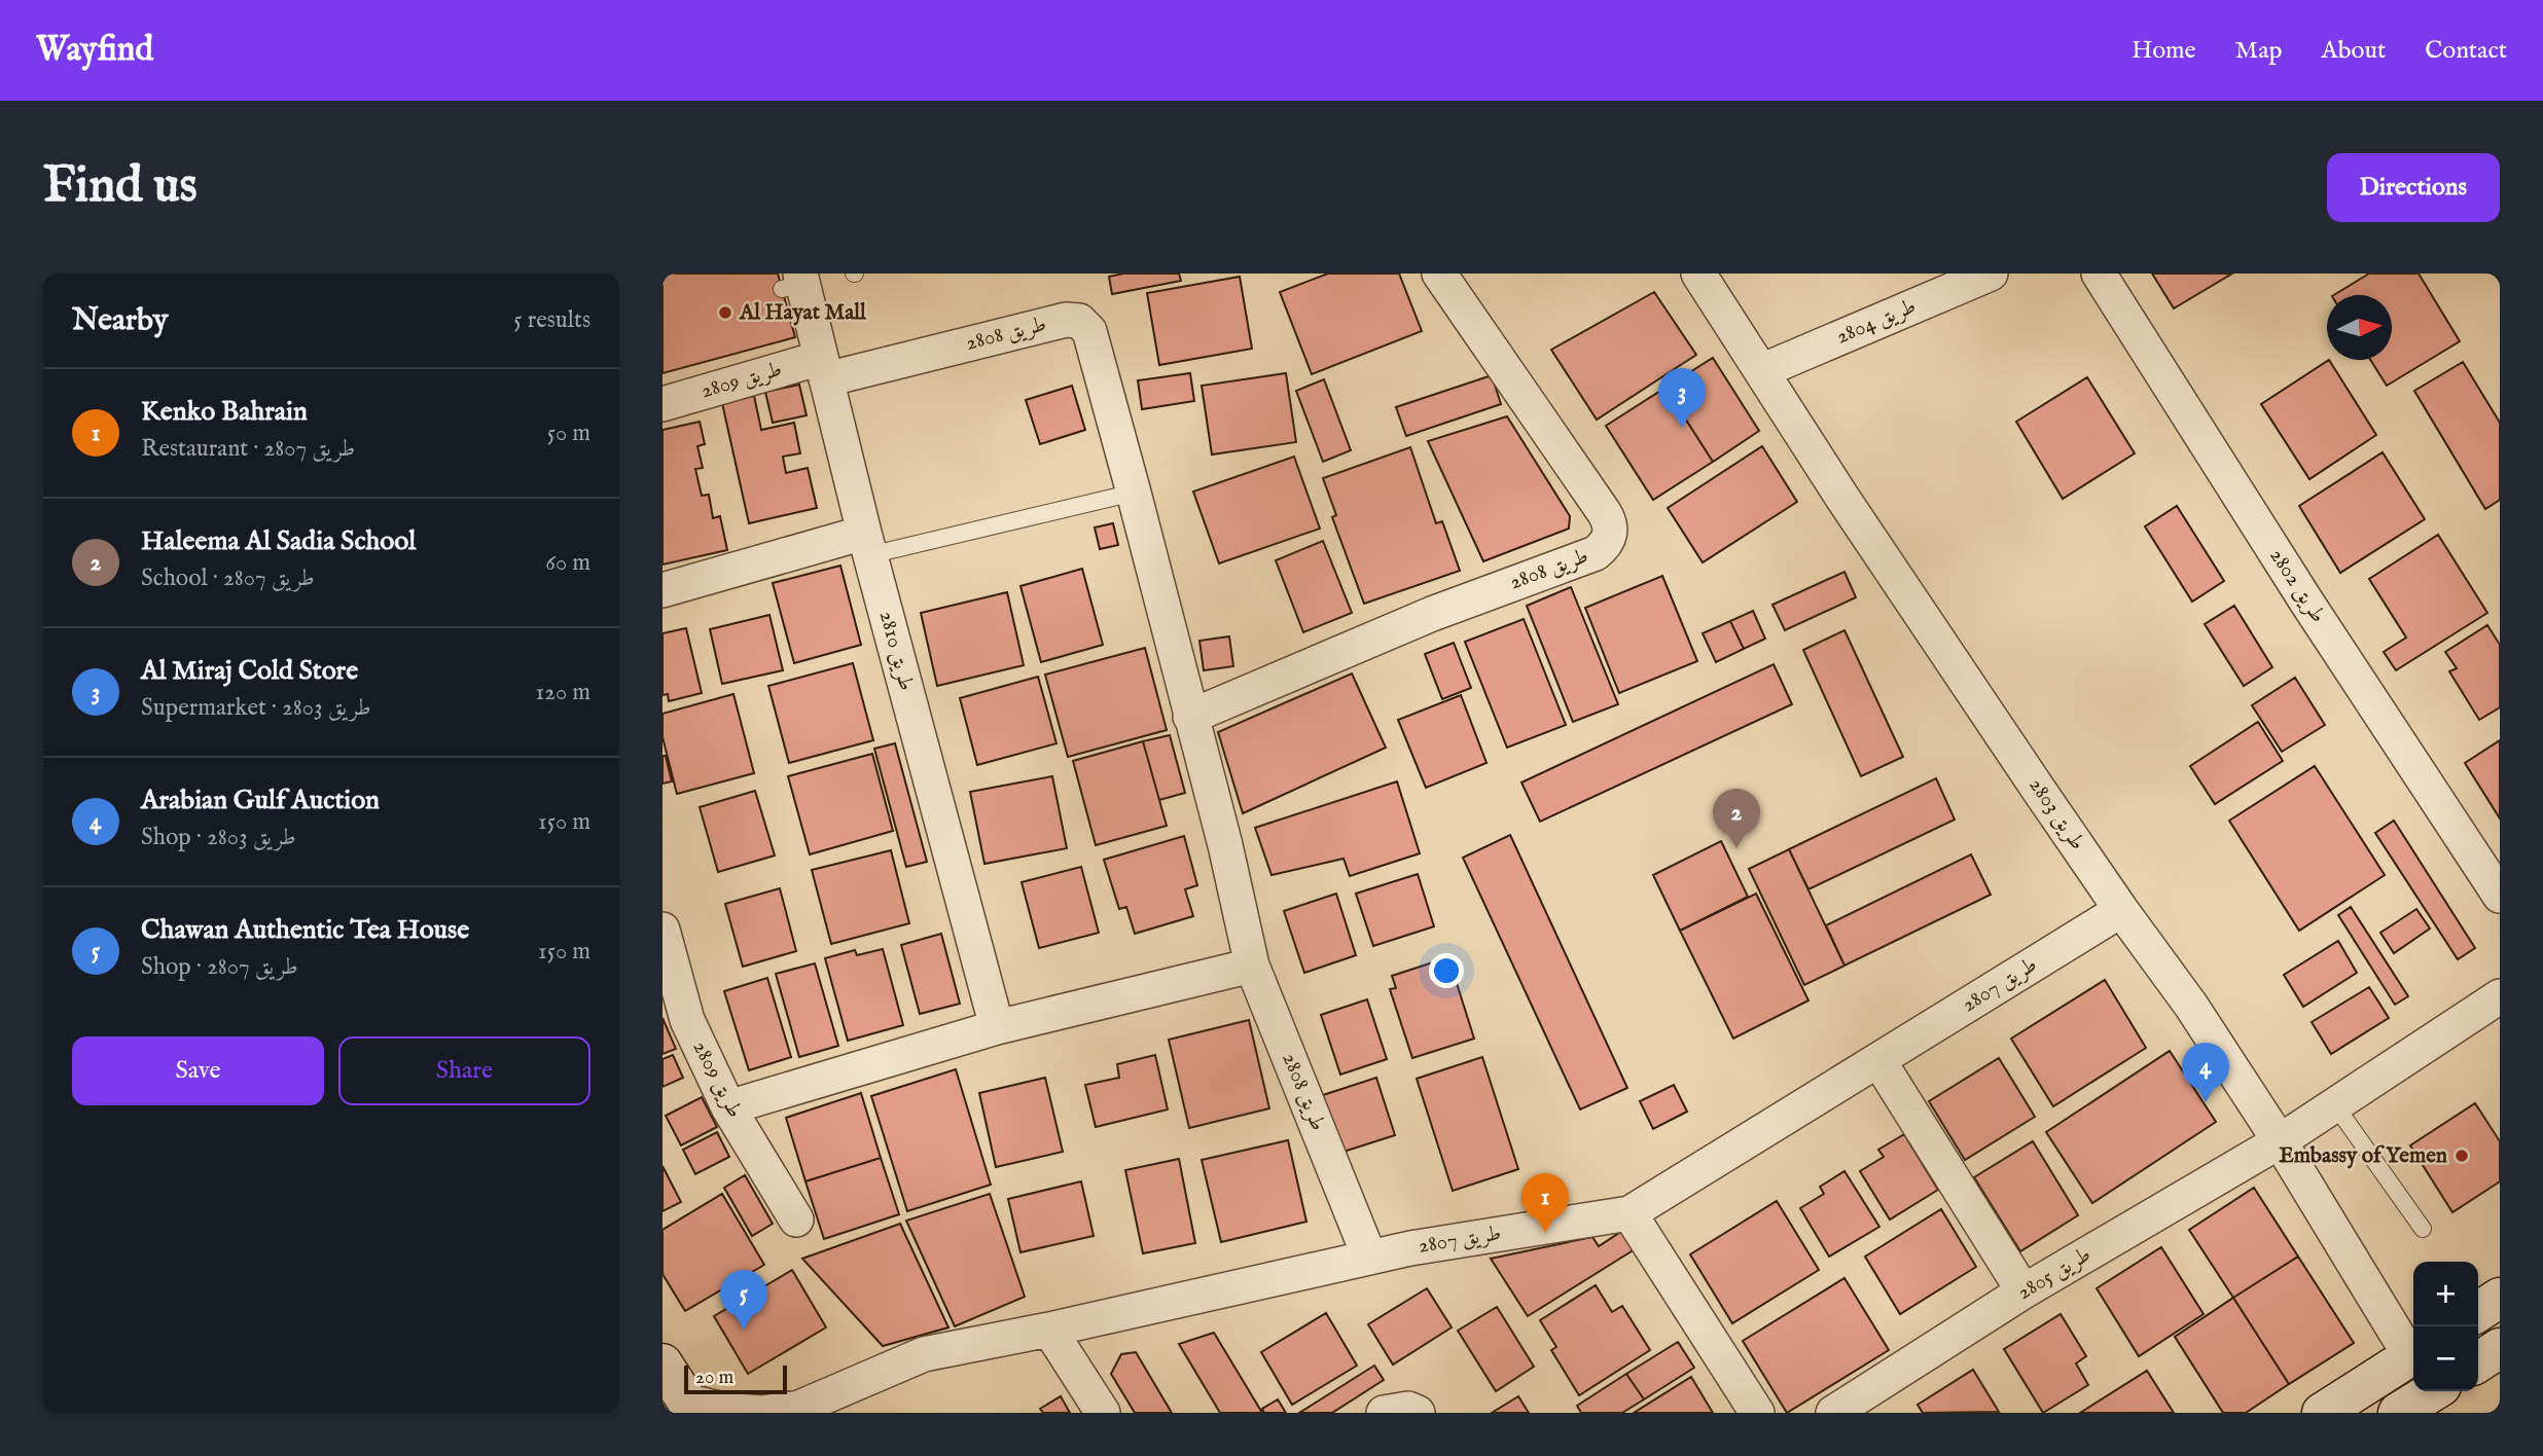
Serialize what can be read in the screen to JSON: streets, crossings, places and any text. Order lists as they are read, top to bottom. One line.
{"streets":{"street":["طريق 2804","طريق 2808","طريق 2809","طريق 2802","طريق 2810","طريق 2803","طريق 2807","طريق 2805"]},"crossings":[["طريق 2804","طريق 2803"],["طريق 2808","طريق 2809"],["طريق 2808","طريق 2810"],["طريق 2808","طريق 2807"],["طريق 2809","طريق 2810"],["طريق 2803","طريق 2807"],["طريق 2803","طريق 2805"]],"places":["Al Hayat Mall","Embassy of Yemen"],"scale_bar":"20 m","north":"right","page":{"header":"Wayfind","nav":["Home","Map","About","Contact"],"buttons":["Directions",["Save","Share"]],"title":"Find us","heading":["Nearby","5 results"],"list":[{"mark":"1","name":"Kenko Bahrain","note":"Restaurant · طريق 2807","value":"50 m"},{"mark":"2","name":"Haleema Al Sadia School","note":"School · طريق 2807","value":"60 m"},{"mark":"3","name":"Al Miraj Cold Store","note":"Supermarket · طريق 2803","value":"120 m"},{"mark":"4","name":"Arabian Gulf Auction","note":"Shop · طريق 2803","value":"150 m"},{"mark":"5","name":"Chawan Authentic Tea House","note":"Shop · طريق 2807","value":"150 m"}],"pins":["3","2","4","1","5"],"map_buttons":["+","−"],"scale":"20 m"}}
